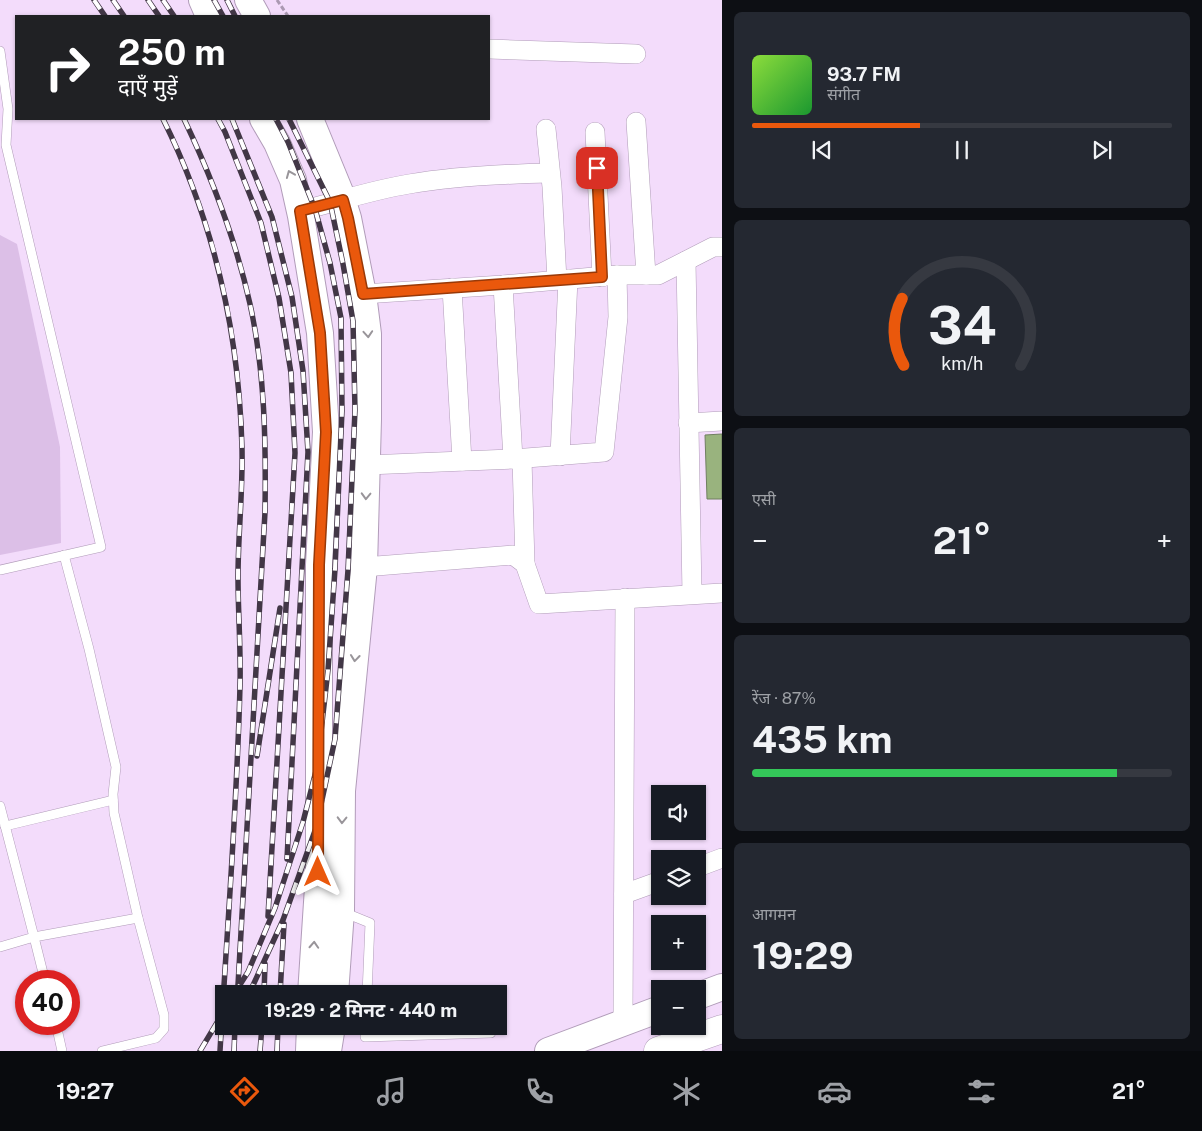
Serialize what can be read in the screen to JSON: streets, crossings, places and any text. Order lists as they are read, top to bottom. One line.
{"page":{"turn":["250 m","दाएँ मुड़ें"],"song":["93.7 FM","संगीत"],"tile":["एसी",["रेंज · 87%","435 km"],["आगमन","19:29"]],"heat":["−","21°","+"],"map_buttons":["+","−"],"limit":"40","trip":"19:29 · 2 मिनट · 440 m","tabs":["19:27","21°"],"gauge":["34","km/h"]}}
